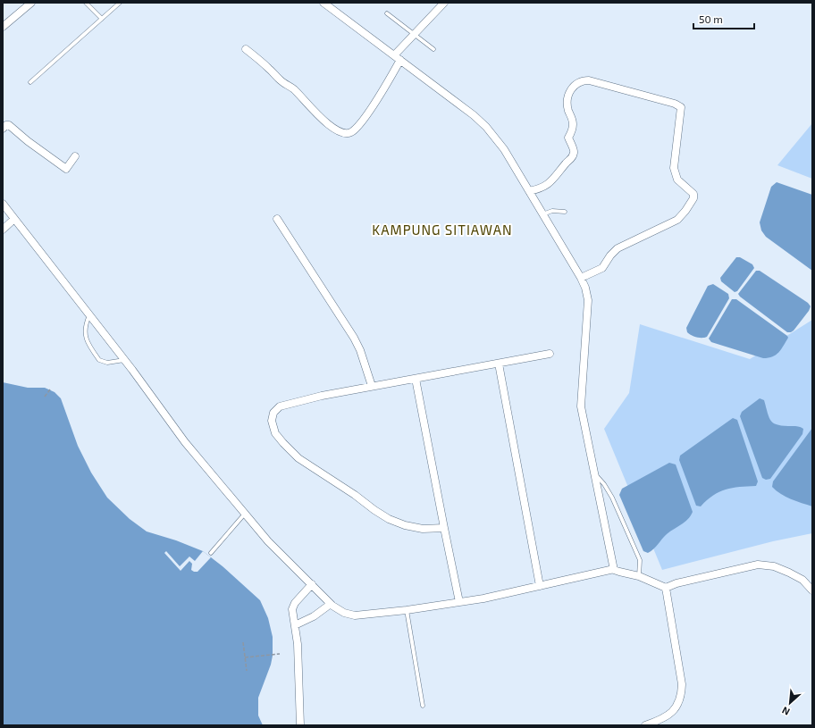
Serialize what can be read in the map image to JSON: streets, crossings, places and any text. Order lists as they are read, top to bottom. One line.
{"districts":["KAMPUNG SITIAWAN"],"scale_bar":"50 m","north":"bottom left"}
